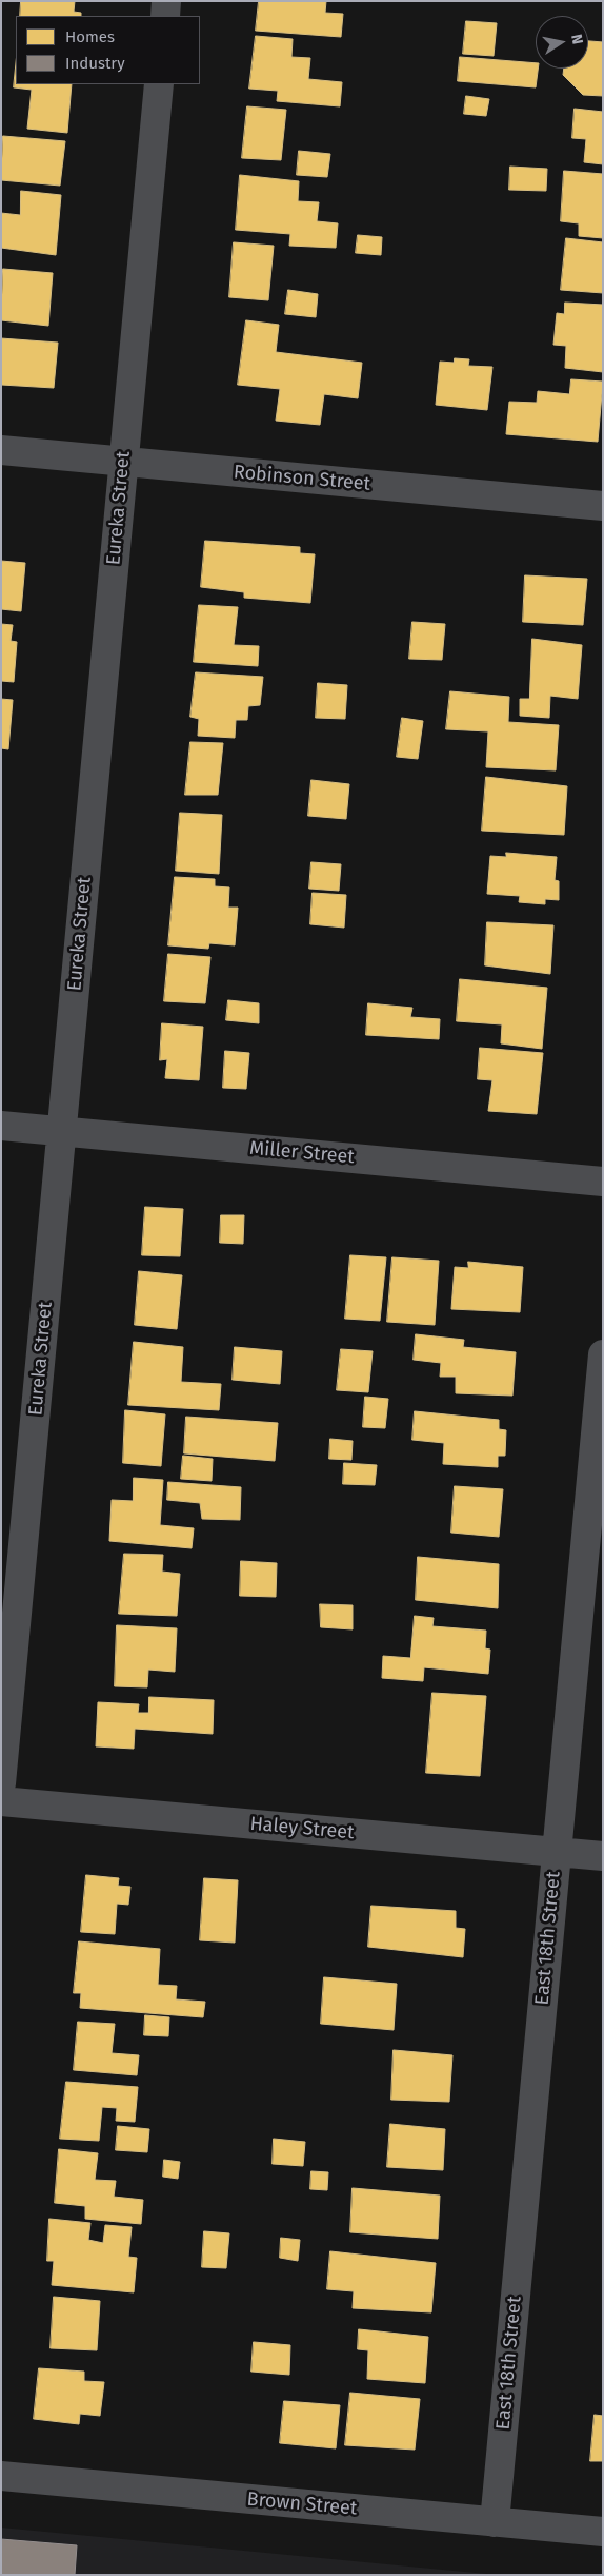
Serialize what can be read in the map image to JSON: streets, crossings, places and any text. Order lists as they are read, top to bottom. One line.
{"streets":{"street":["Robinson Street","Eureka Street","Miller Street","Haley Street","East 18th Street","Brown Street"]},"crossings":[["Robinson Street","Eureka Street"],["Eureka Street","Miller Street"],["Haley Street","East 18th Street"],["East 18th Street","Brown Street"]],"legend":["Homes","Industry"],"north":"right"}
